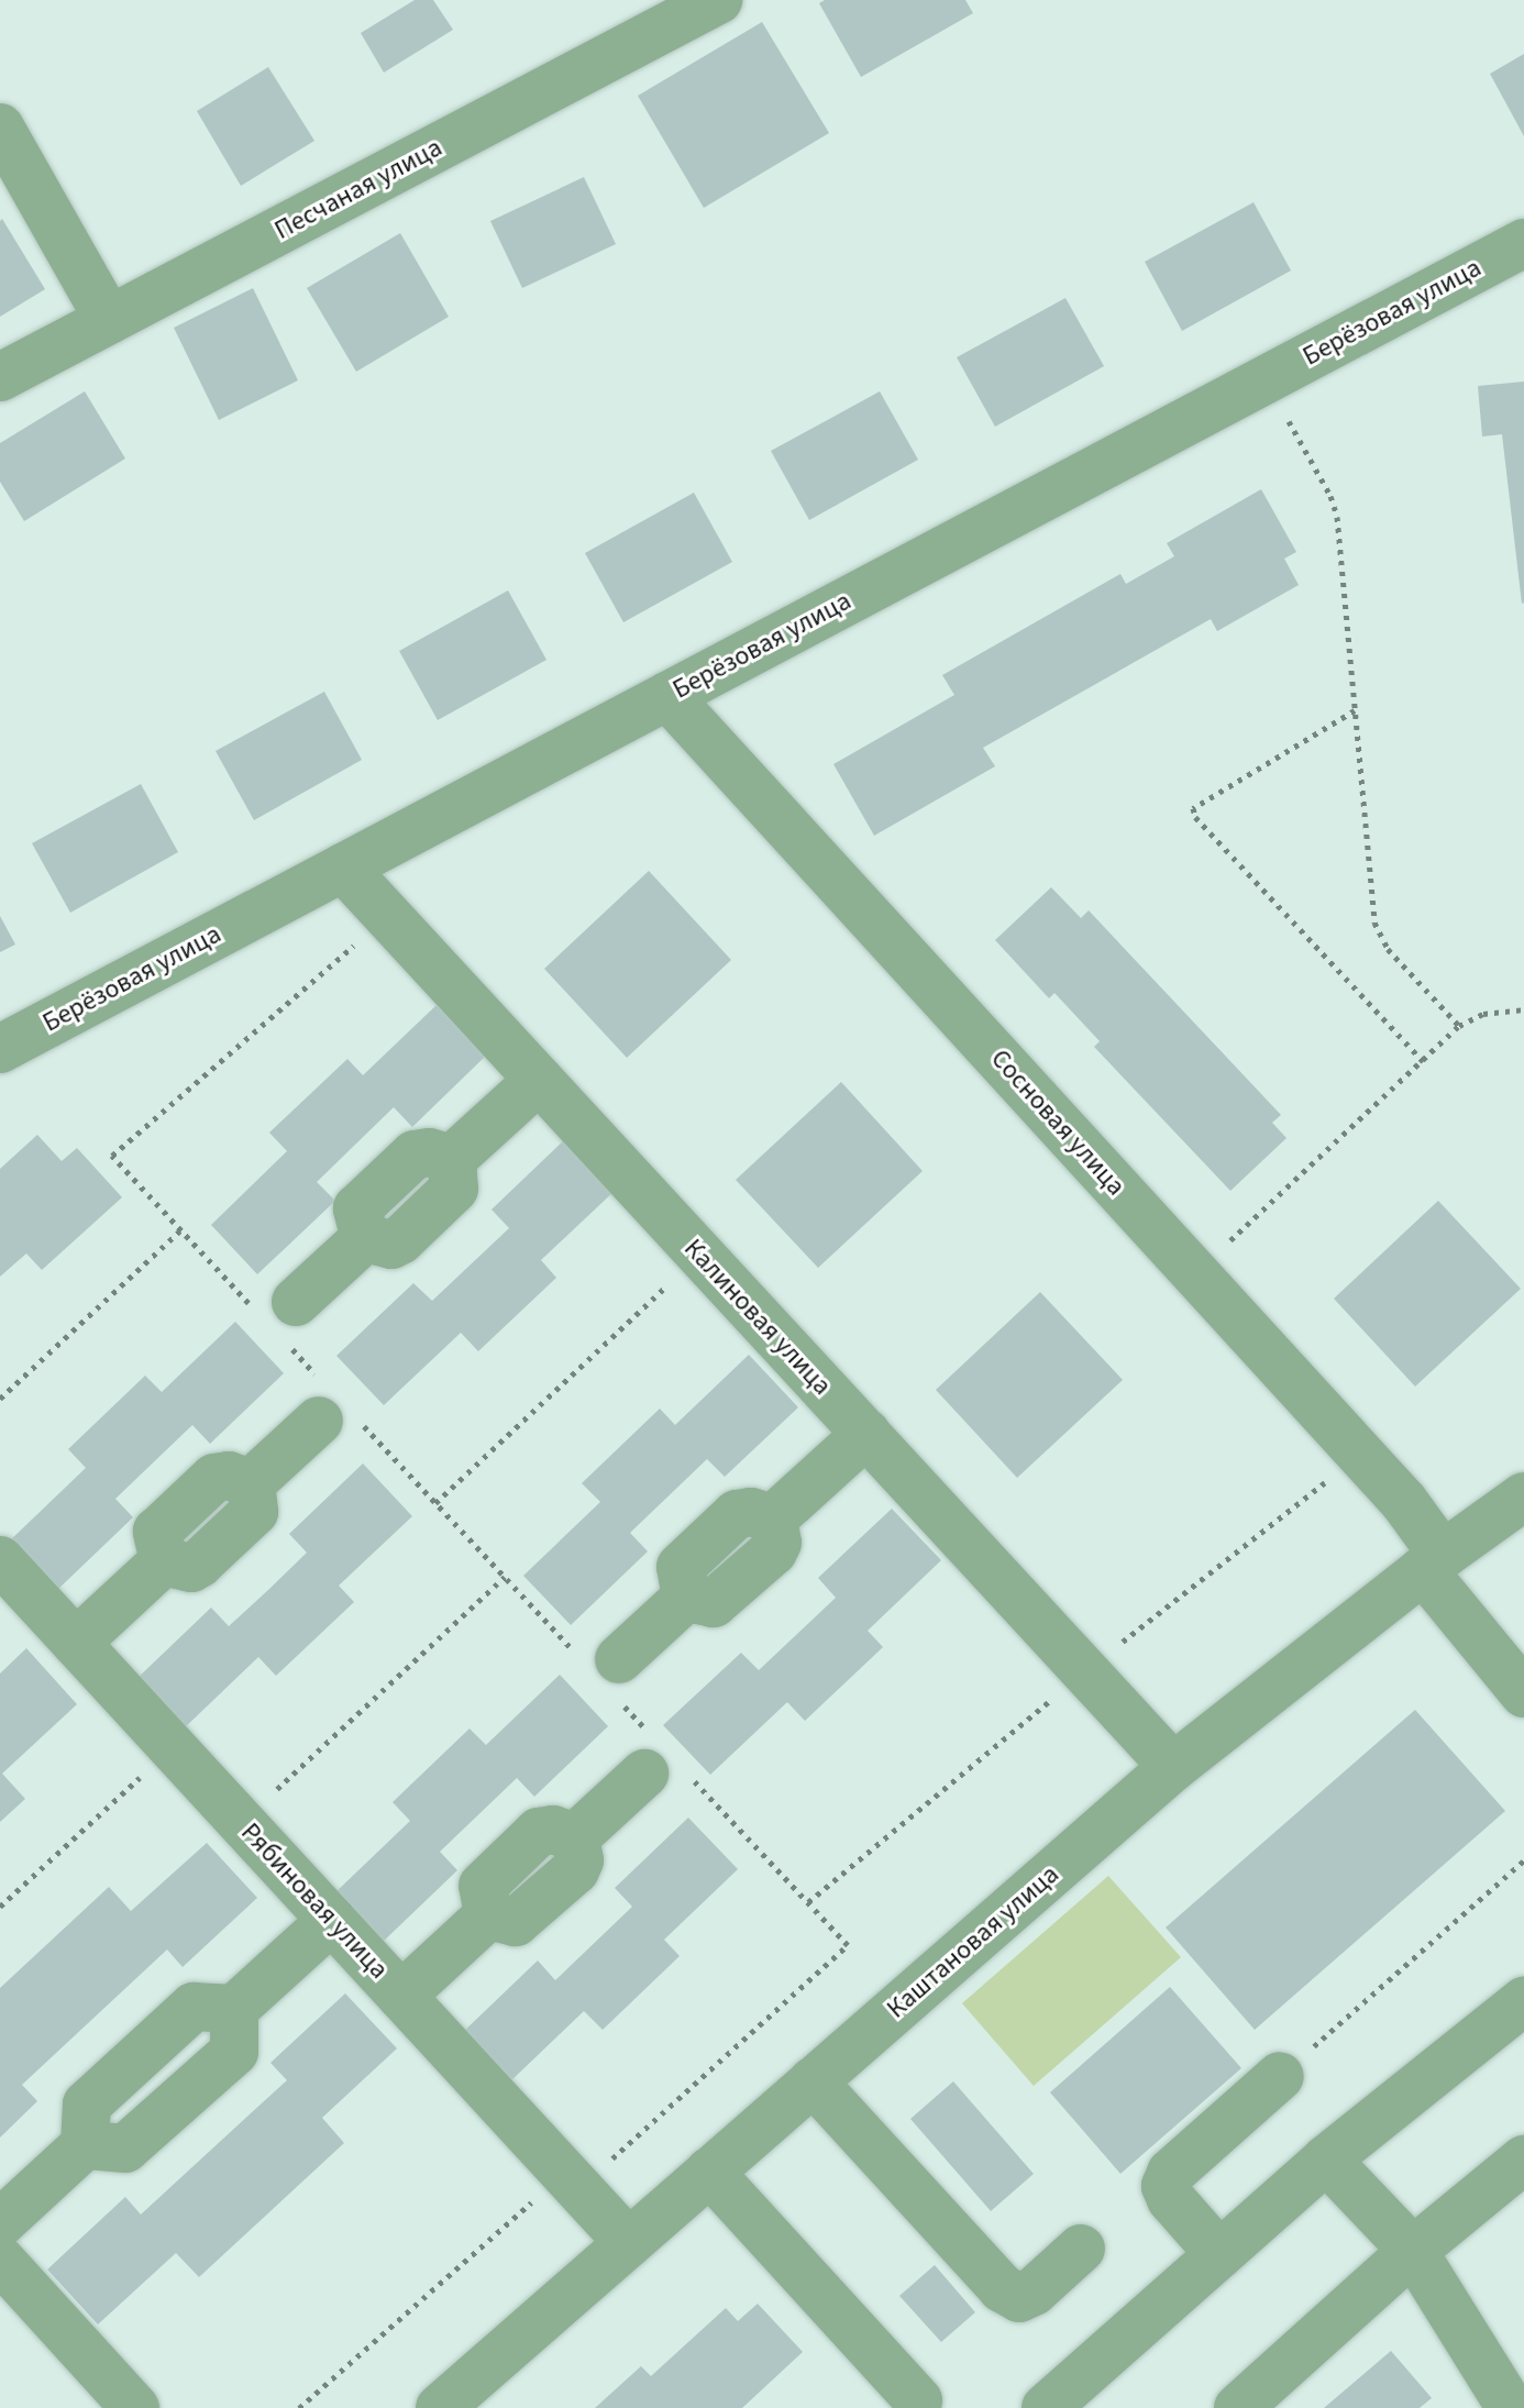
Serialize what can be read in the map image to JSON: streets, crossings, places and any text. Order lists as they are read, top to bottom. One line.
{"streets":{"street":["Песчаная улица","Берёзовая улица","Сосновая улица","Калиновая улица","Рябиновая улица","Каштановая улица"]},"crossings":[["Берёзовая улица","Сосновая улица"],["Берёзовая улица","Калиновая улица"],["Сосновая улица","Каштановая улица"],["Калиновая улица","Каштановая улица"],["Рябиновая улица","Каштановая улица"]]}
